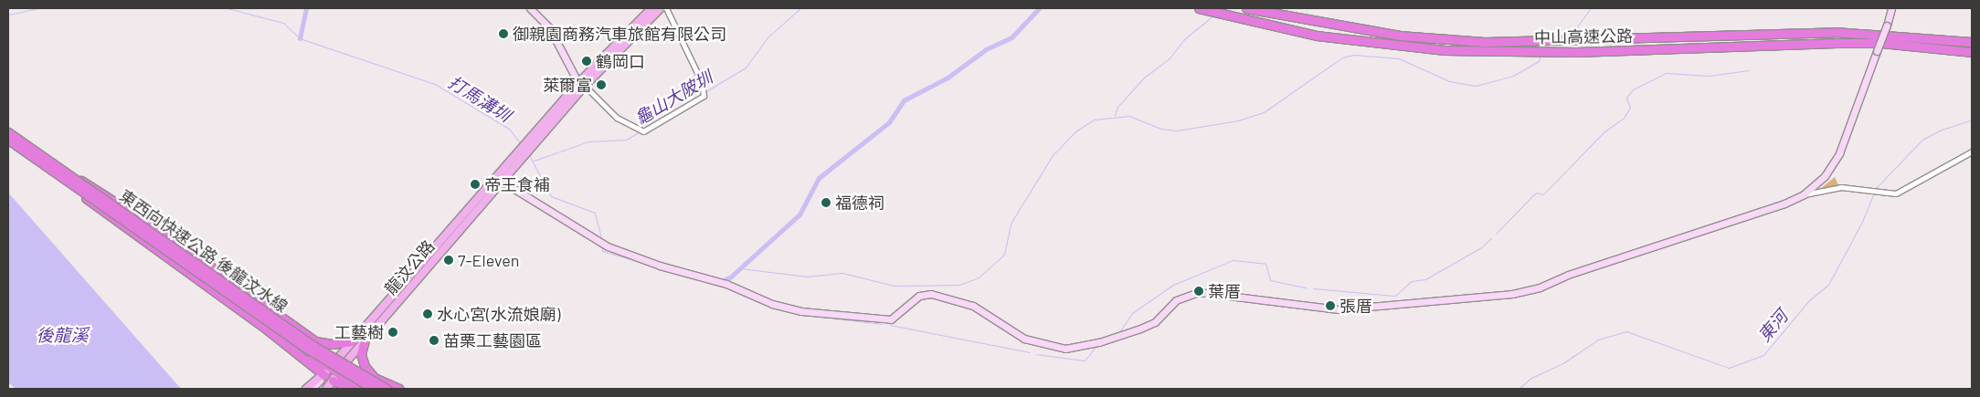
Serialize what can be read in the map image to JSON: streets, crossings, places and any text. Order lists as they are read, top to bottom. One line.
{"streets":{"highway":["中山高速公路","東西向快速公路 後龍汶水線"],"main road":["龍汶公路"]},"water":["龜山大陂圳","打馬溝圳","東河","後龍溪"],"places":["御親園商務汽車旅館有限公司","鶴岡口","萊爾富","帝王食補","福德祠","7-Eleven","葉厝","張厝","水心宮(水流娘廟)","工藝樹","苗栗工藝園區"]}
